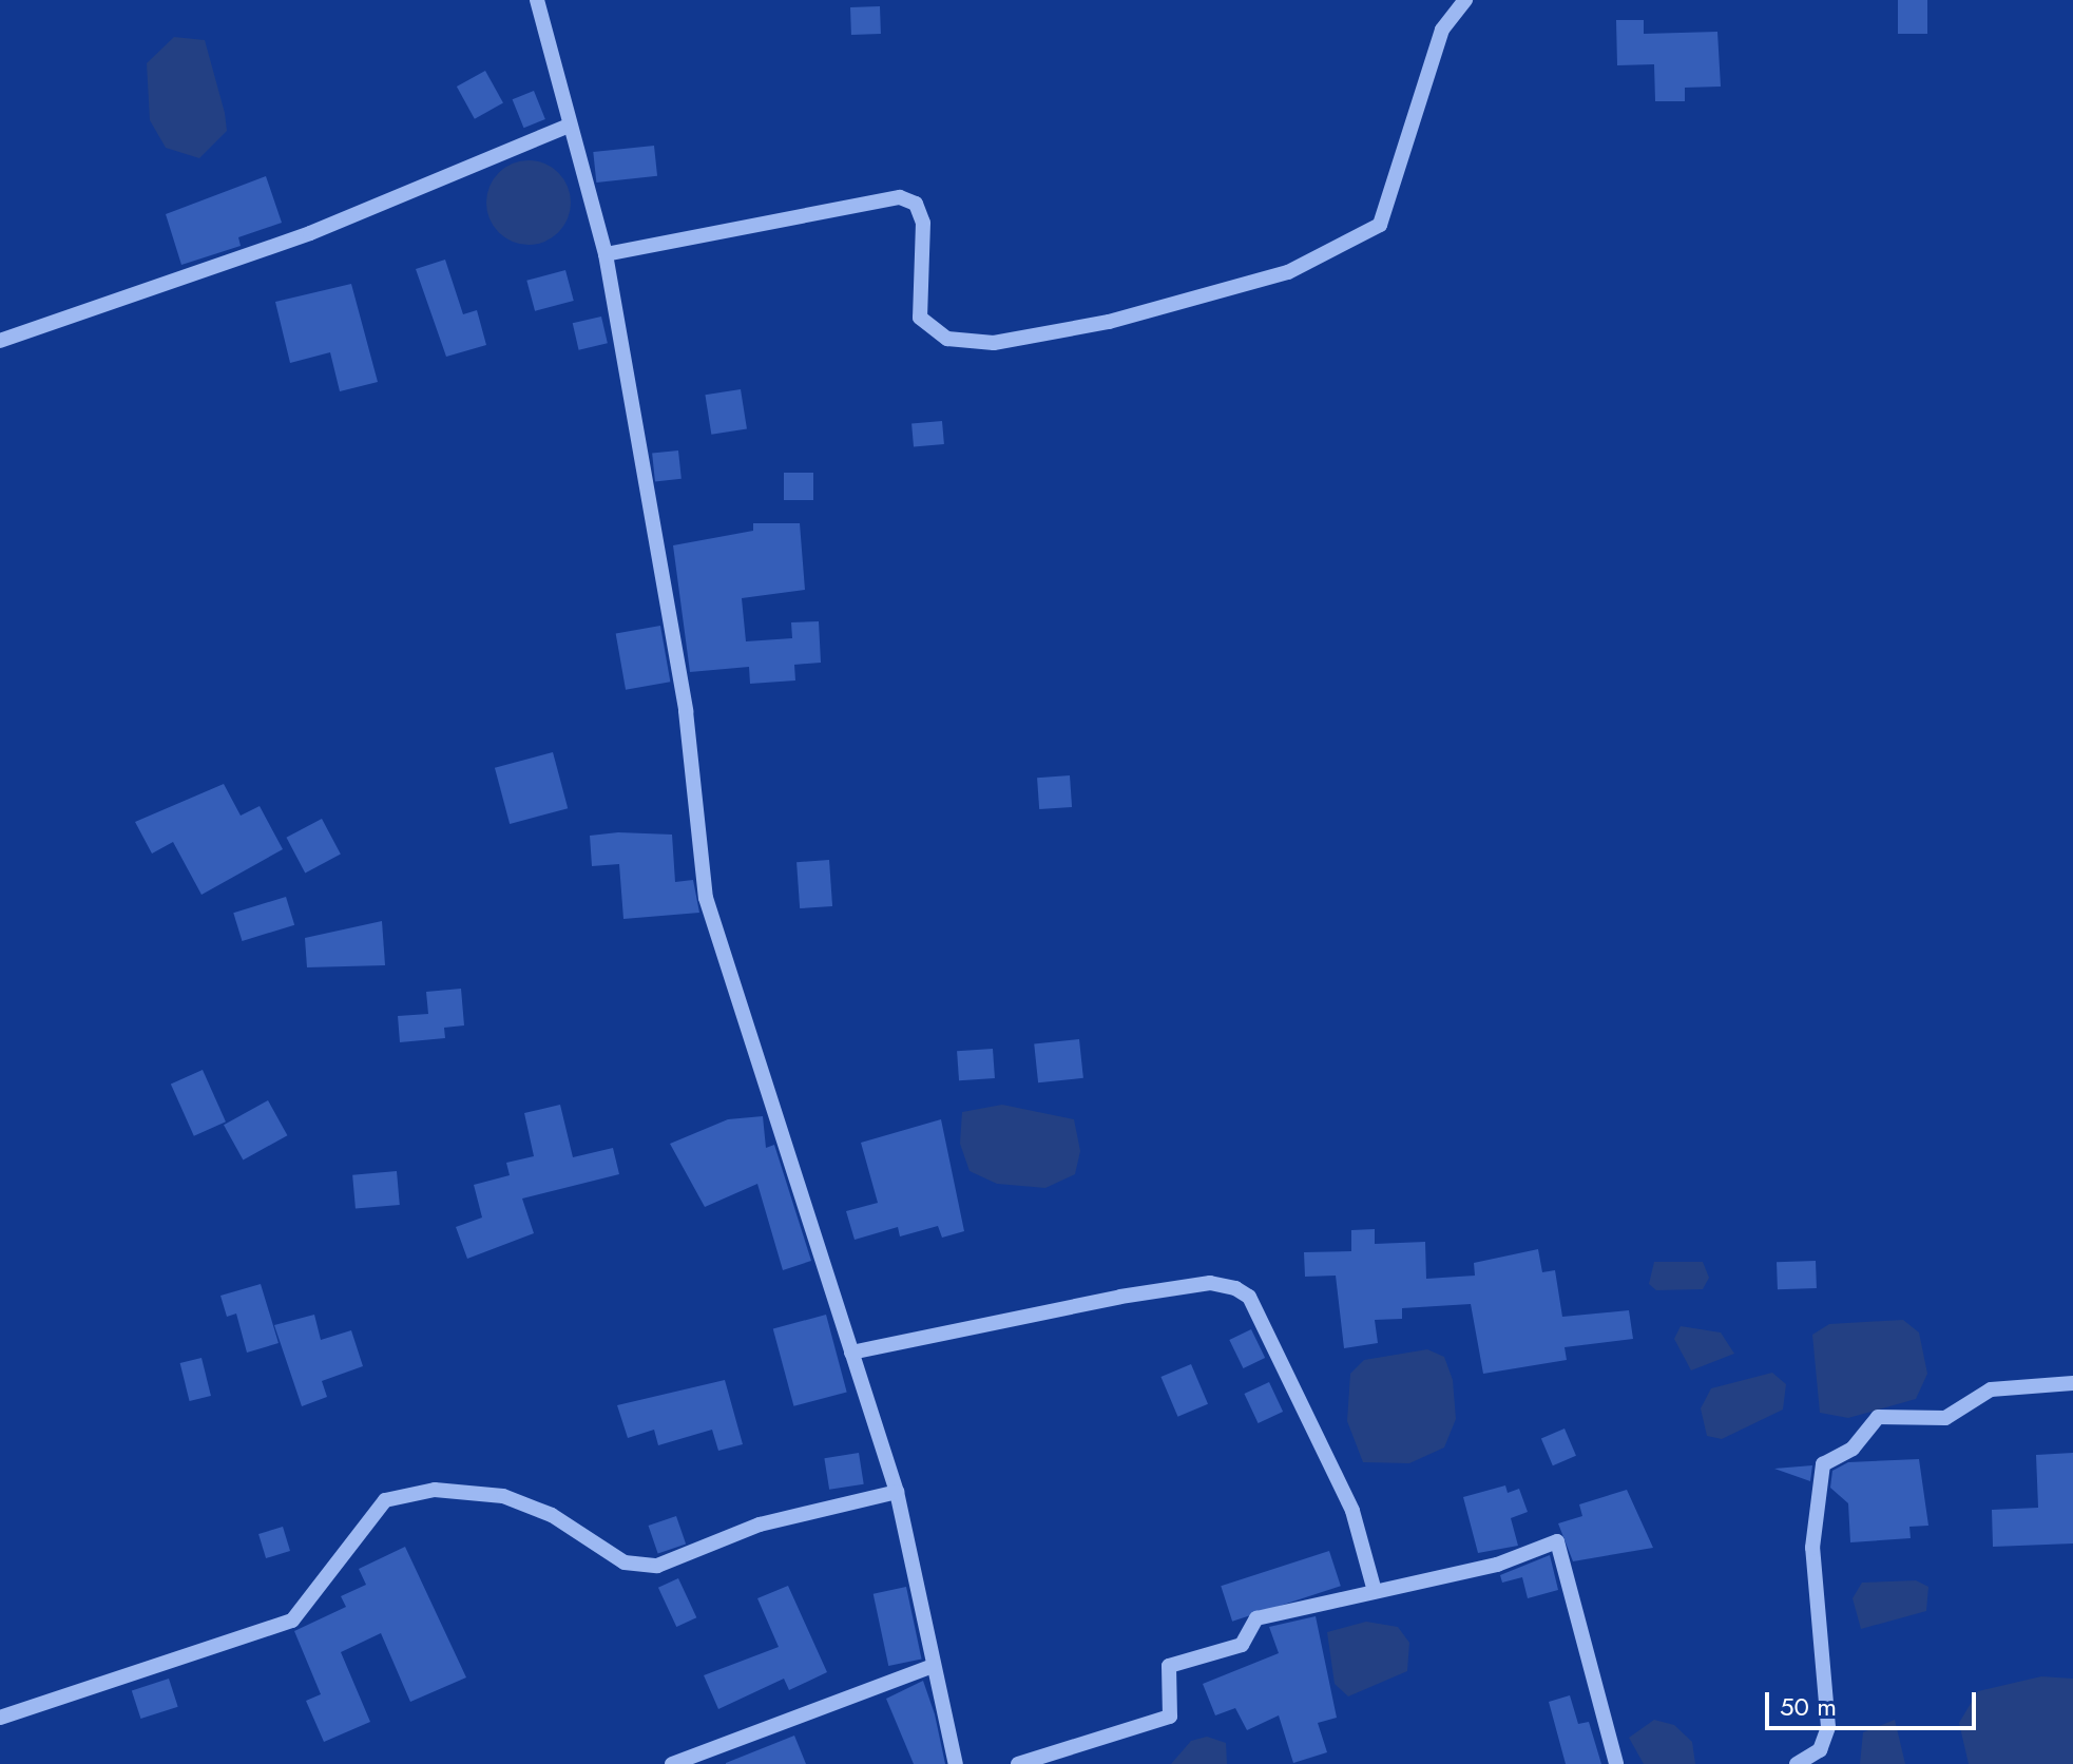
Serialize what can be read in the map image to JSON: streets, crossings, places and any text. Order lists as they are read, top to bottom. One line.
{"scale_bar":"50 m"}
